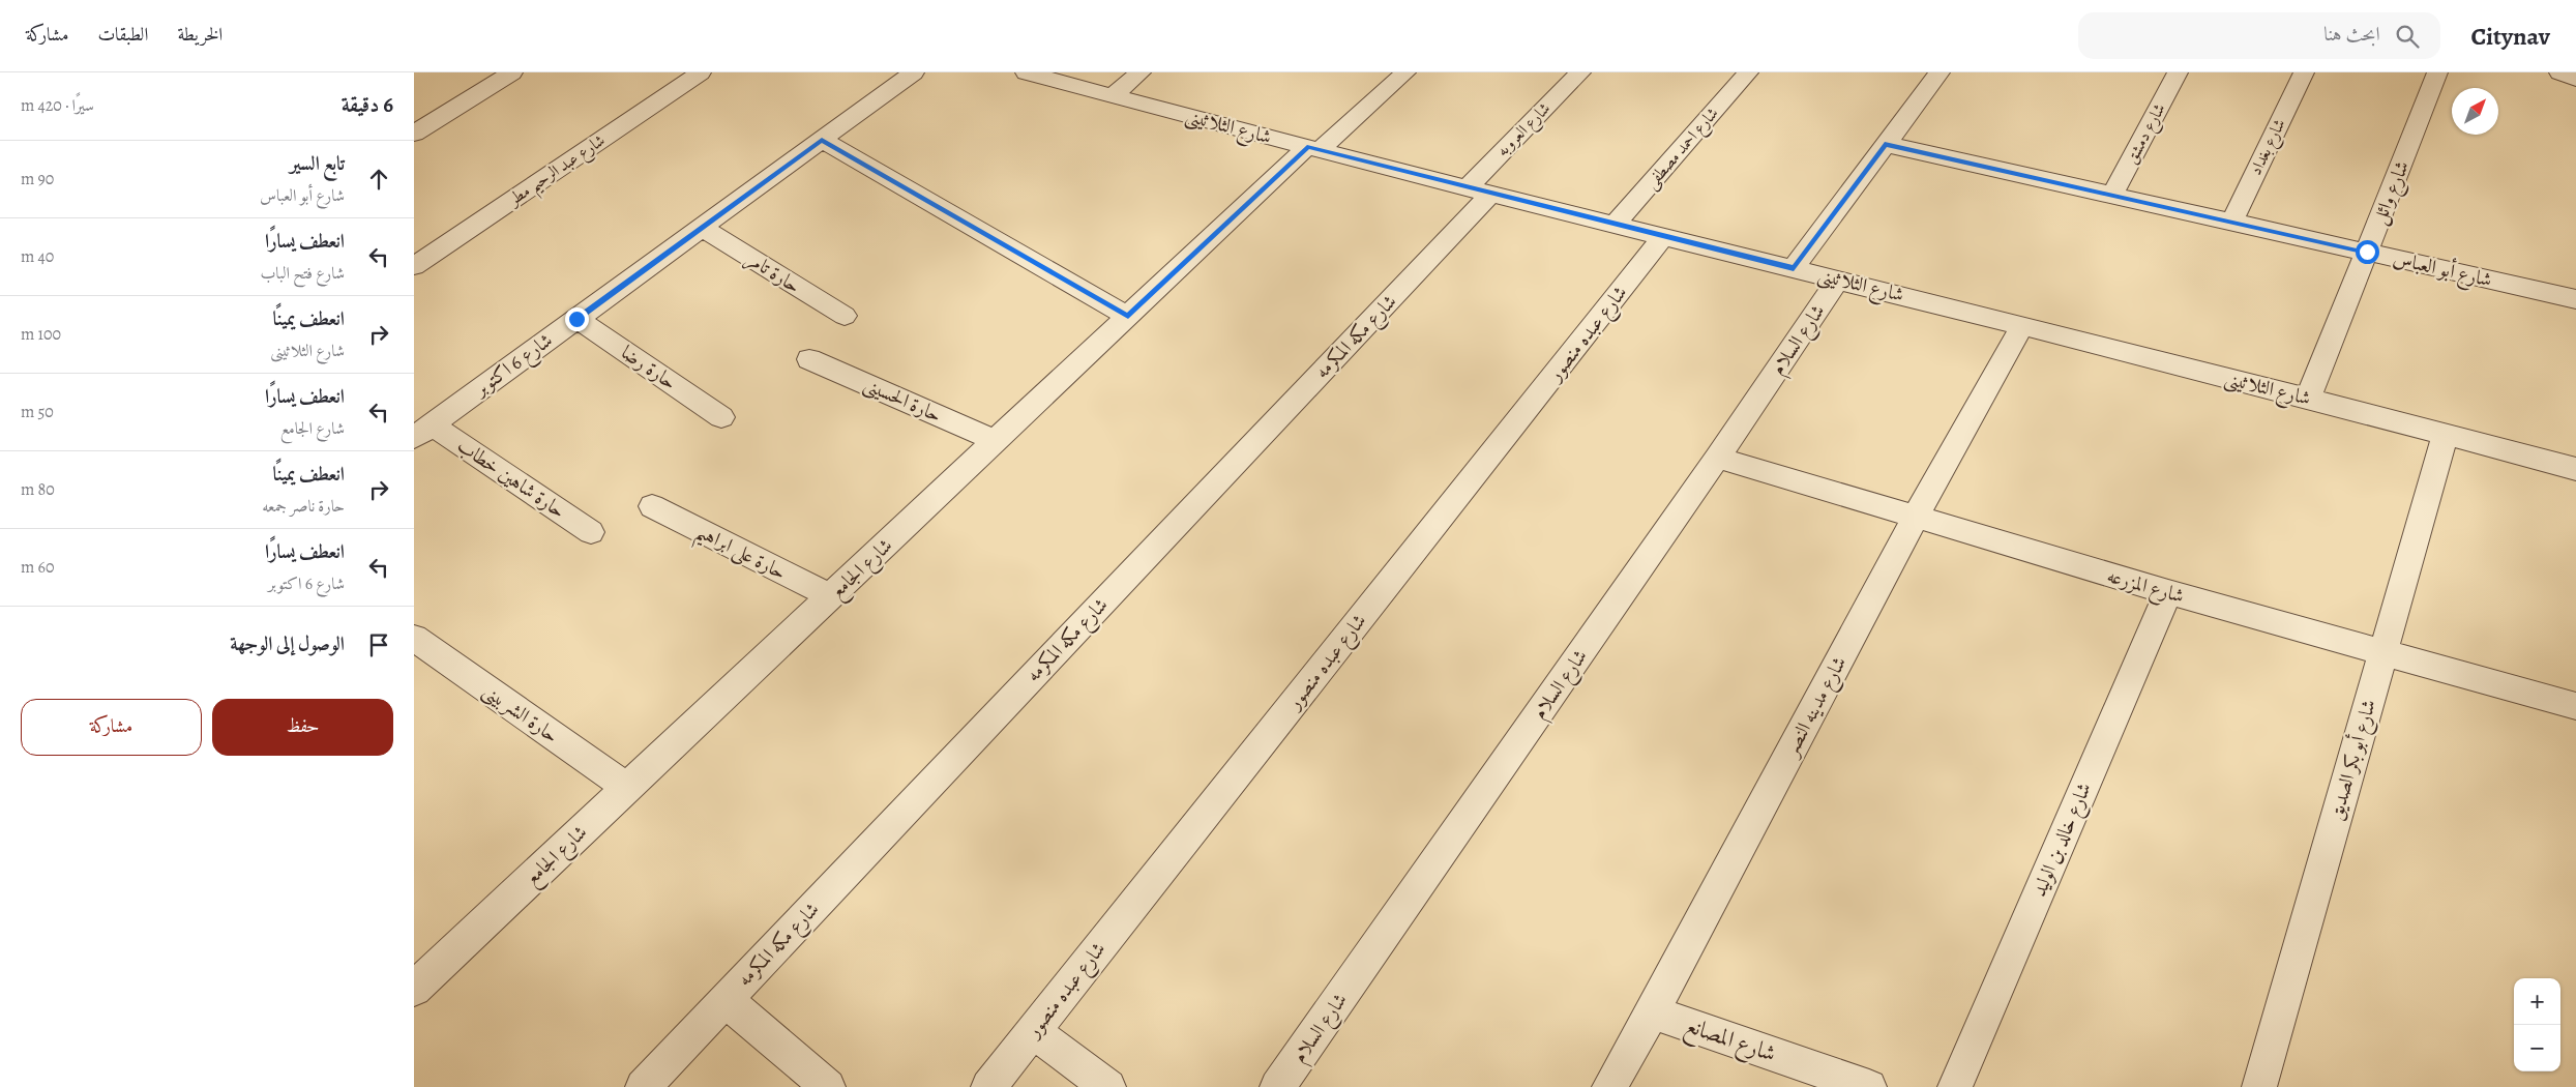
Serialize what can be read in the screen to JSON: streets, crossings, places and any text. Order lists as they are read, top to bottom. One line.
{"streets":{"street":["شارع الثلاثينى","شارع العروبه","شارع دمشق","شارع بغداد","شارع احمد مصطفى","شارع عبد الرحيم مطر","شارع وائل","شارع أبو العباس","حارة تامر","شارع عبده منصور","شارع مكه المكرمه","شارع السلام","شارع 6 اكتوبر","حارة رضا","حارة الحسينى","حارة شاهين خطاب","حارة على ابراهيم","شارع الجامع","شارع المزرعه","شارع مدينه النصر","حارة الشربينى","شارع أبو بكر الصديق","شارع خالد بن الوليد","شارع المصانع"]},"crossings":[["شارع الثلاثينى","شارع العروبه"],["شارع الثلاثينى","شارع احمد مصطفى"],["شارع الثلاثينى","شارع وائل"],["شارع الثلاثينى","شارع عبده منصور"],["شارع الثلاثينى","شارع مكه المكرمه"],["شارع الثلاثينى","شارع السلام"],["شارع الثلاثينى","شارع الجامع"],["شارع الثلاثينى","شارع مدينه النصر"],["شارع الثلاثينى","شارع أبو بكر الصديق"],["شارع العروبه","شارع مكه المكرمه"],["شارع دمشق","شارع أبو العباس"],["شارع بغداد","شارع أبو العباس"],["شارع وائل","شارع أبو العباس"],["حارة تامر","شارع 6 اكتوبر"],["شارع السلام","شارع المزرعه"],["شارع 6 اكتوبر","حارة رضا"],["شارع 6 اكتوبر","حارة شاهين خطاب"],["حارة الحسينى","شارع الجامع"],["حارة على ابراهيم","شارع الجامع"],["شارع الجامع","حارة الشربينى"],["شارع المزرعه","شارع مدينه النصر"],["شارع المزرعه","شارع أبو بكر الصديق"],["شارع المزرعه","شارع خالد بن الوليد"],["شارع مدينه النصر","شارع المصانع"]],"north":"top right","page":{"header":"Citynav","search":"ابحث هنا","nav":["الخريطة","الطبقات","مشاركة"],"heading":["6 دقيقة","سيرًا · 420 m"],"list":[["تابع السير","شارع أبو العباس","90 m"],["انعطف يسارًا","شارع فتح الباب","40 m"],["انعطف يمينًا","شارع الثلاثينى","100 m"],["انعطف يسارًا","شارع الجامع","50 m"],["انعطف يمينًا","حارة ناصر جمعه","80 m"],["انعطف يسارًا","شارع 6 اكتوبر","60 m"],"الوصول إلى الوجهة"],"buttons":["حفظ","مشاركة"],"map_buttons":["+","−"]}}
